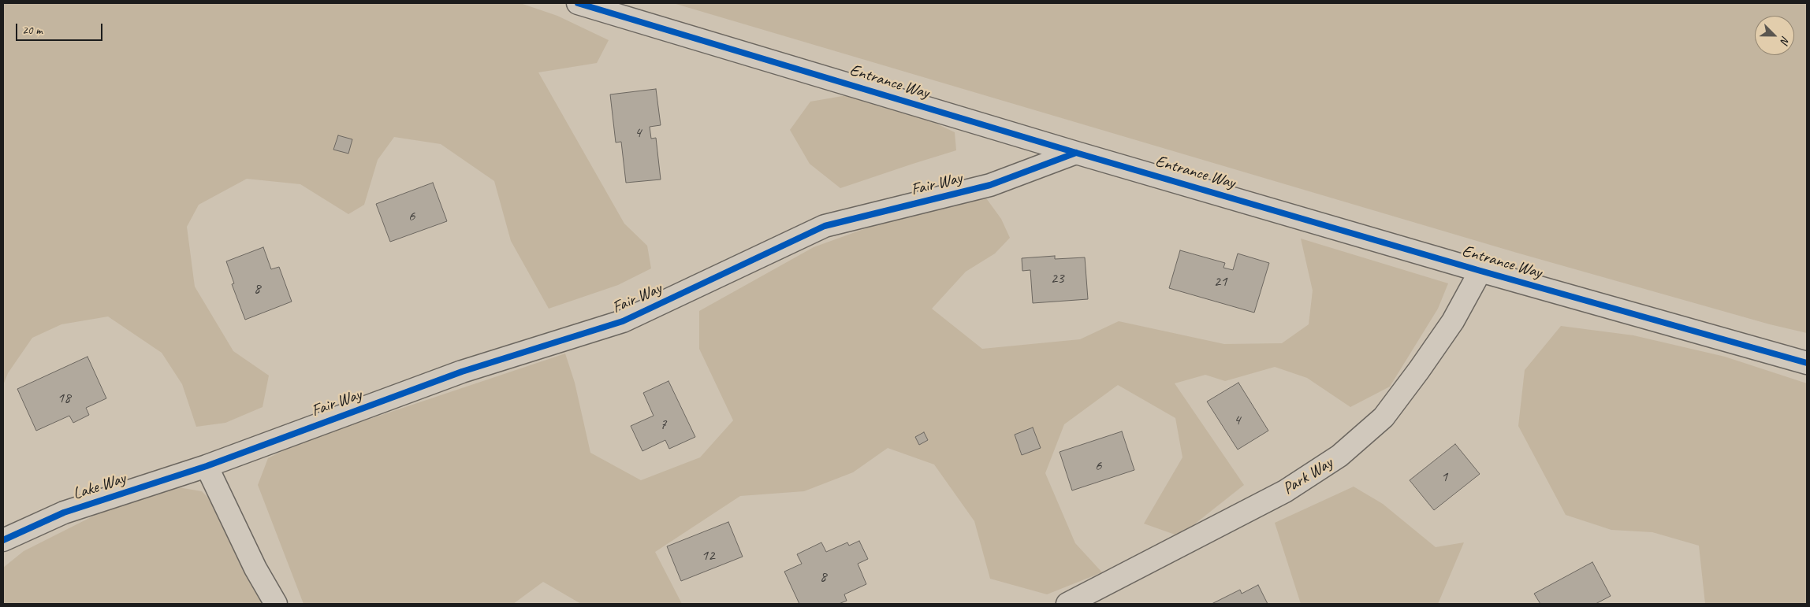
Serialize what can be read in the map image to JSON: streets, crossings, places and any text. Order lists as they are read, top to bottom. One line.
{"streets":{"street":["Entrance Way","Fair Way","Park Way","Lake Way"]},"crossings":[["Entrance Way","Fair Way"],["Entrance Way","Park Way"],["Fair Way","Lake Way"]],"house_numbers":["4","6","23","21","8","18","4","7","6","1","12","8"],"scale_bar":"20 m","north":"bottom right"}
